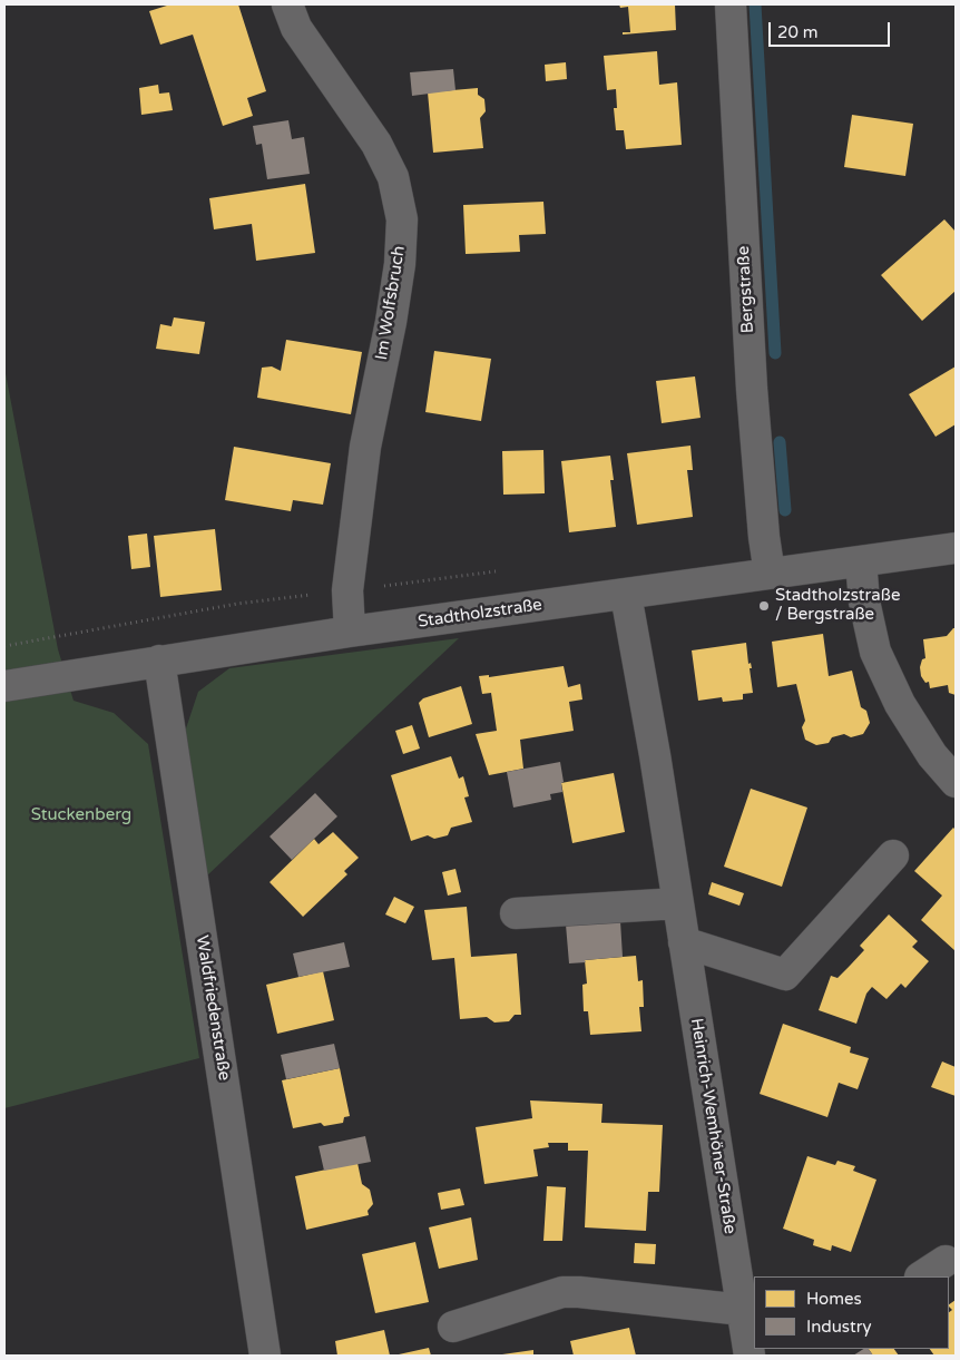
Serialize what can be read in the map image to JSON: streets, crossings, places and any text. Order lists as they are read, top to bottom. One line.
{"streets":{"street":["Bergstraße","Im Wolfsbruch","Stadtholzstraße","Waldfriedenstraße","Heinrich-Wemhöner-Straße"]},"crossings":[["Bergstraße","Stadtholzstraße"],["Im Wolfsbruch","Stadtholzstraße"],["Stadtholzstraße","Waldfriedenstraße"],["Stadtholzstraße","Heinrich-Wemhöner-Straße"]],"parks":["Stuckenberg"],"places":["Stadtholzstraße / Bergstraße"],"legend":["Homes","Industry"],"scale_bar":"20 m"}
